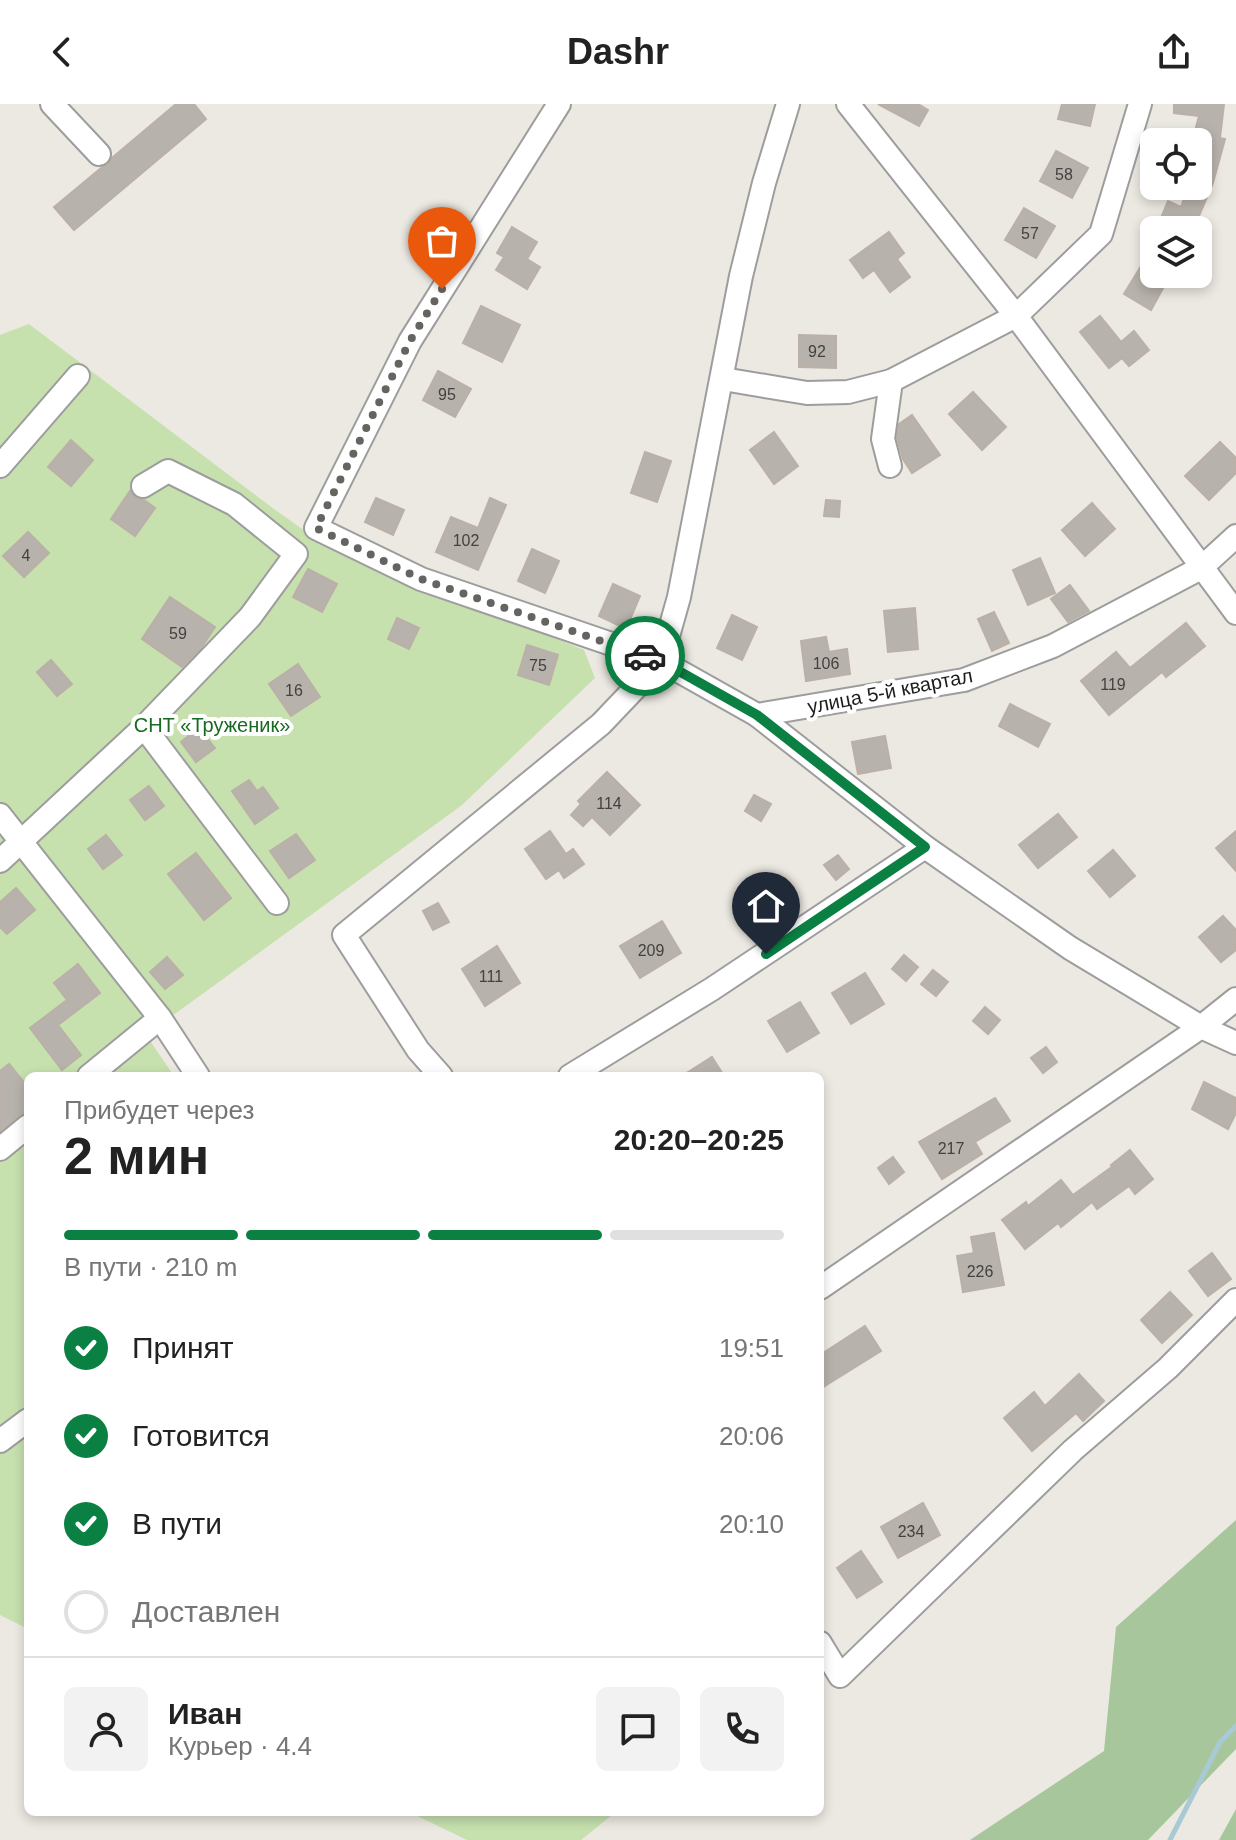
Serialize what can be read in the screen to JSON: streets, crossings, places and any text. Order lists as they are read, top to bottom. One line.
{"streets":{"street":["улица 5-й квартал"]},"parks":["СНТ «Труженик»"],"house_numbers":["58","57","92","95","102","4","59","106","75","119","16","114","209","111","217","226","234"],"page":{"header":"Dashr","heading":["2 мин","Прибудет через","20:20–20:25"],"panel":["Иван","Курьер · 4.4"],"bar":"В пути · 210 m","list":[["Принят","19:51"],["Готовится","20:06"],["В пути","20:10"],"Доставлен"]}}
